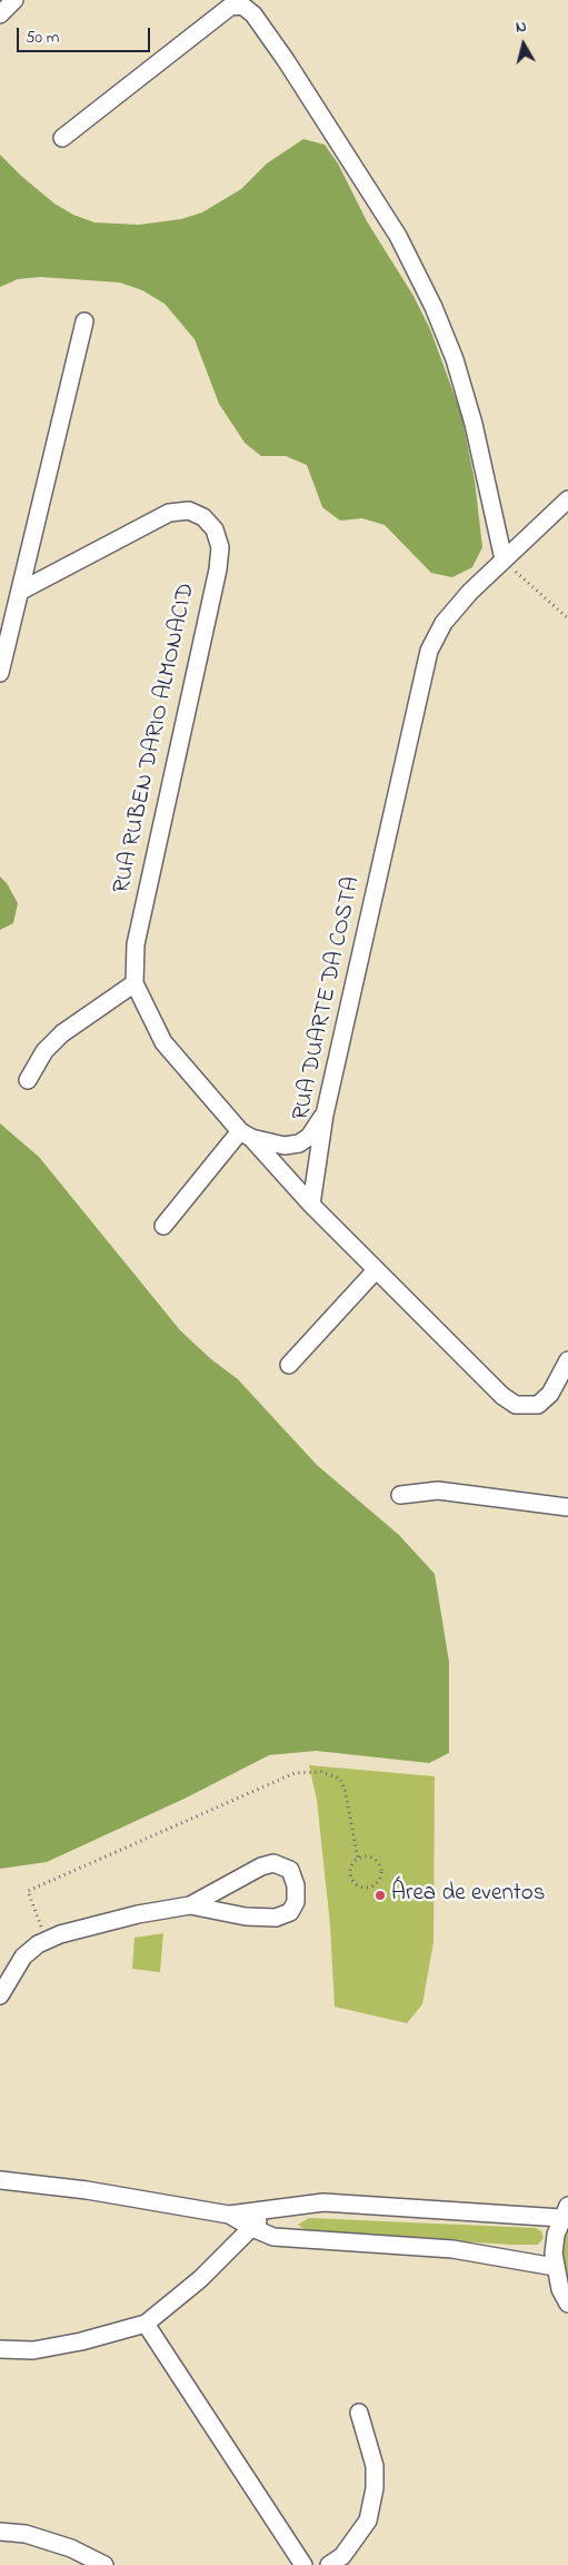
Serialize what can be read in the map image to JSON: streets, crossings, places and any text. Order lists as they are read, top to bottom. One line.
{"streets":{"street":["RUA RUBEN DARIO ALMONACID","RUA DUARTE DA COSTA"]},"crossings":[["RUA RUBEN DARIO ALMONACID","RUA DUARTE DA COSTA"]],"places":["Área de eventos"],"scale_bar":"50 m","north":"top"}
